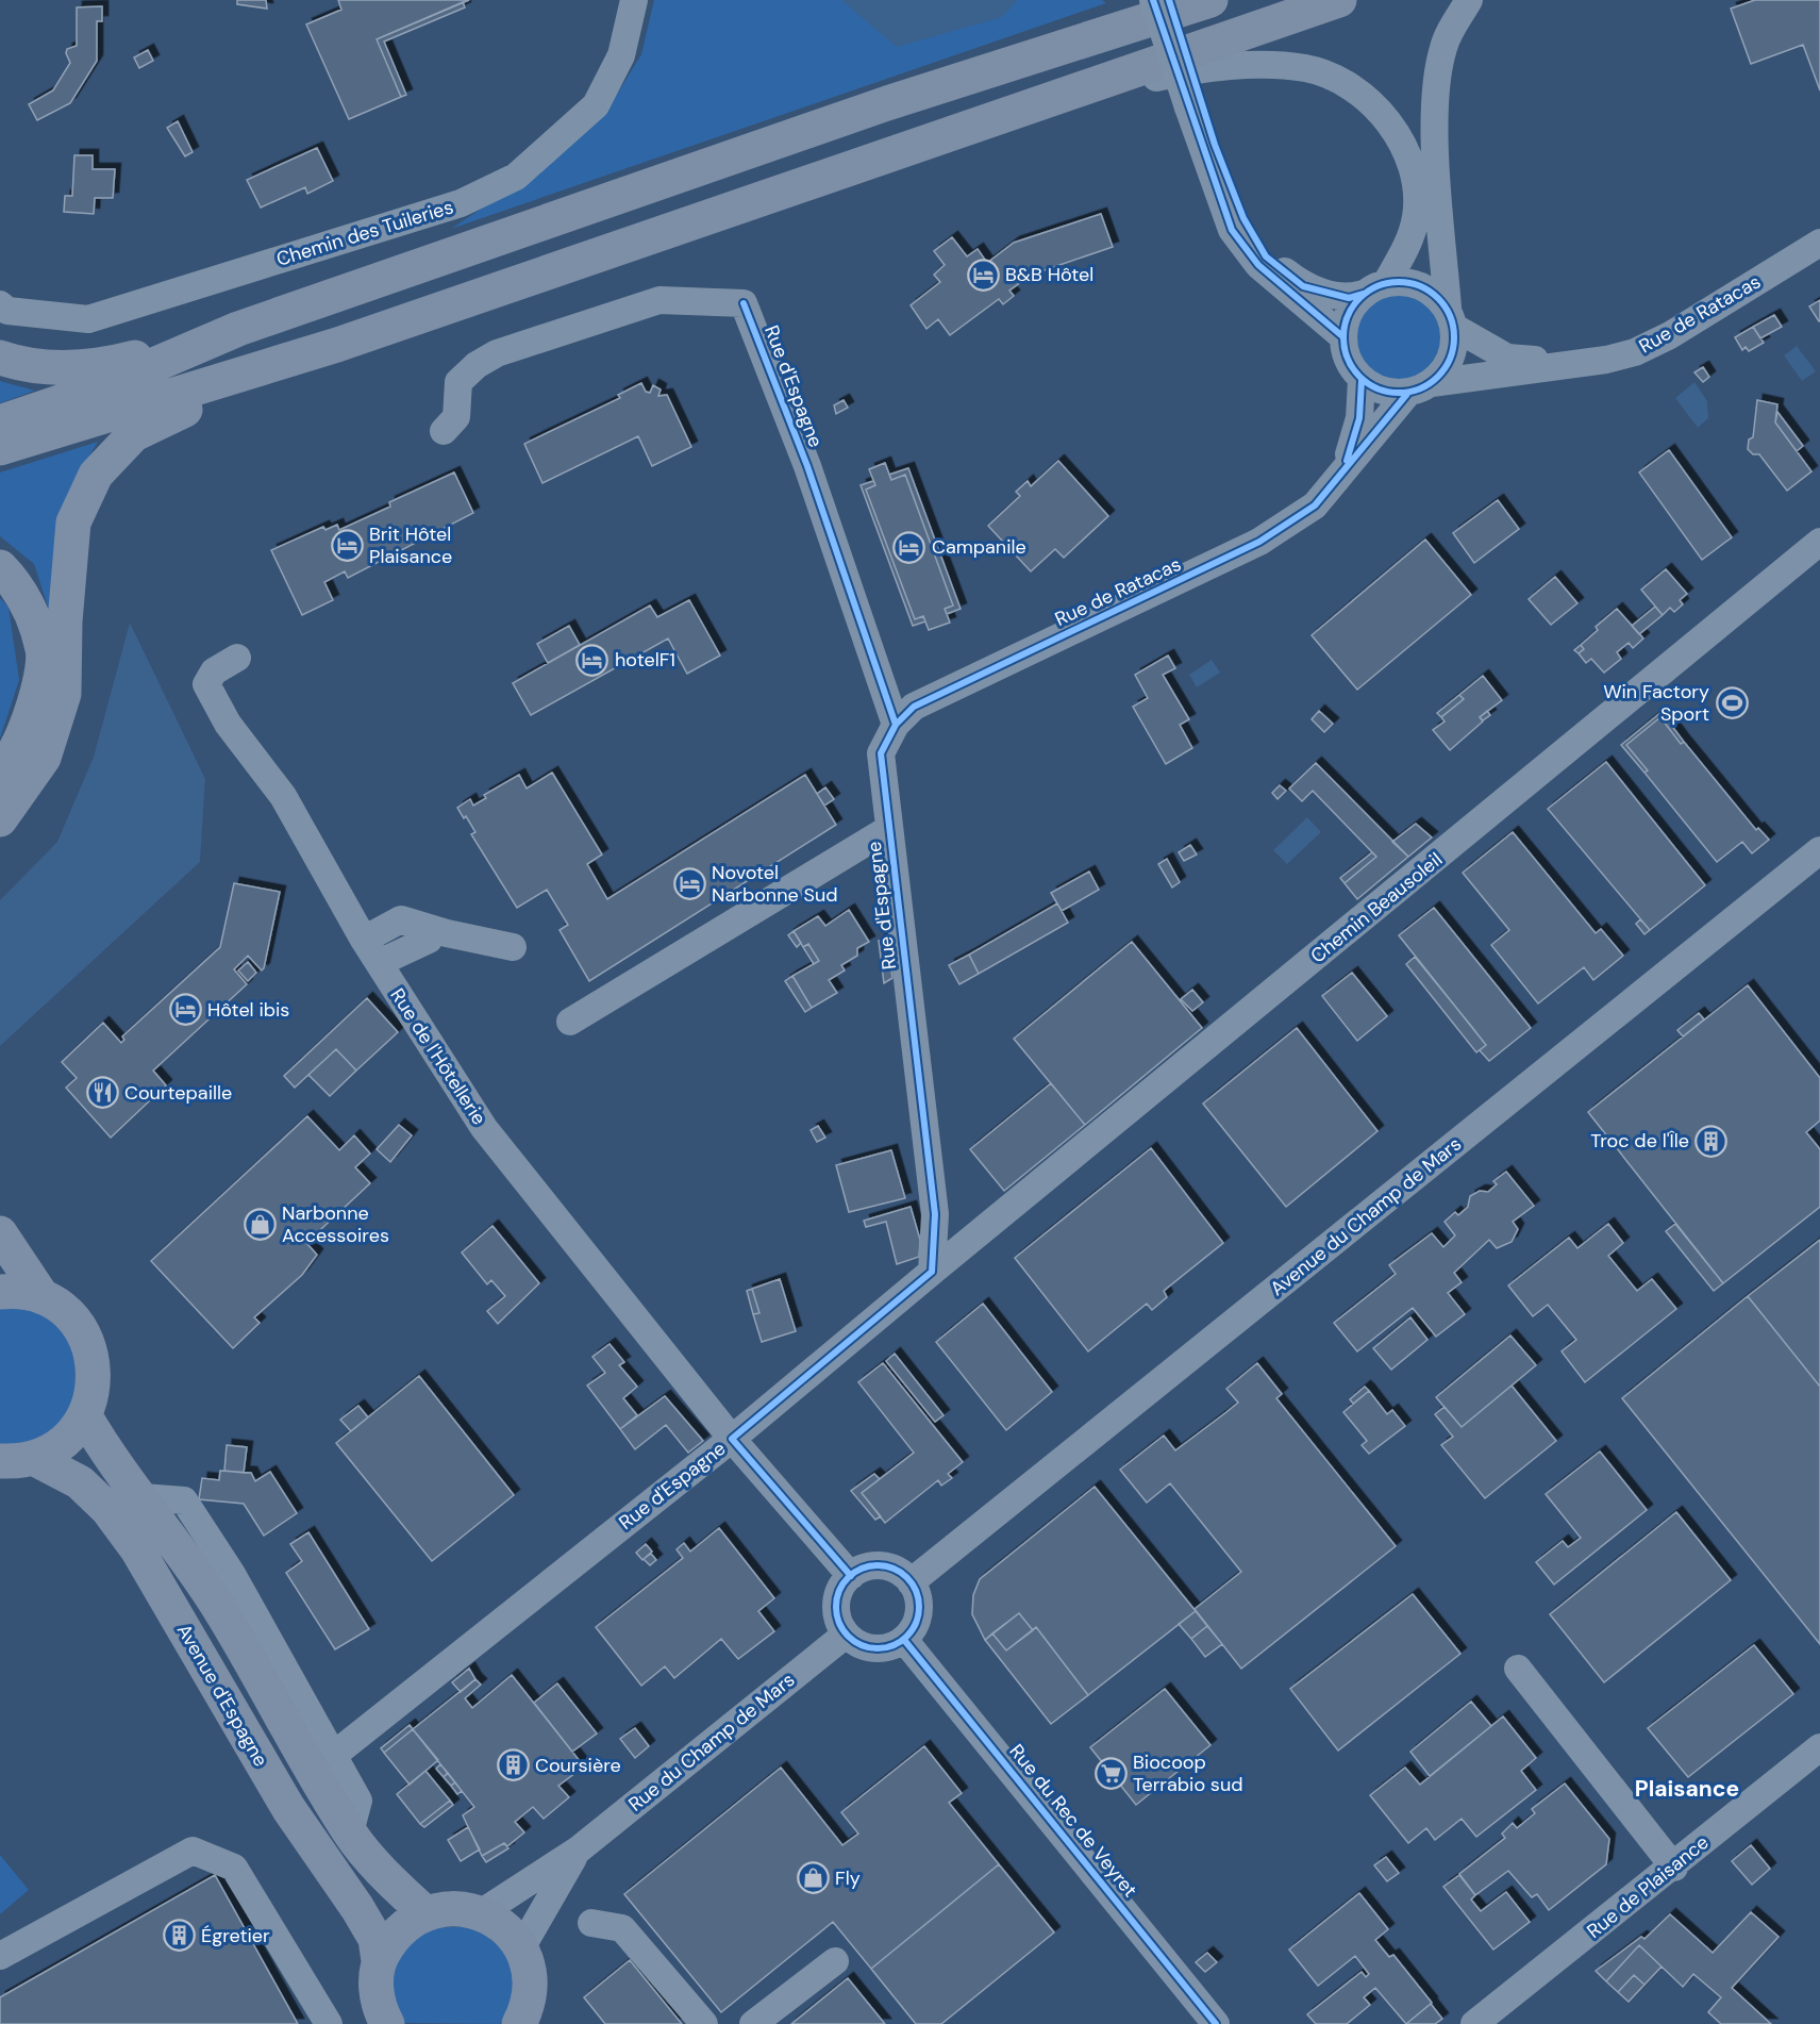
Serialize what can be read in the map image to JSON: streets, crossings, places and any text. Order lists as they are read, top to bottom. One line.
{"streets":{"main road":["Avenue d'Espagne"],"street":["Chemin des Tuileries","Rue de Ratacas","Rue d'Espagne","Chemin Beausoleil","Rue de l'Hôtellerie","Avenue du Champ de Mars","Rue du Champ de Mars","Rue du Rec de Veyret","Rue de Plaisance"]},"crossings":[["Rue de Ratacas","Rue d'Espagne"],["Rue d'Espagne","Chemin Beausoleil"],["Rue d'Espagne","Rue de l'Hôtellerie"],["Rue d'Espagne","Avenue d'Espagne"],["Avenue du Champ de Mars","Rue du Champ de Mars"],["Avenue du Champ de Mars","Rue du Rec de Veyret"],["Rue du Champ de Mars","Rue du Rec de Veyret"]],"districts":["Plaisance"],"places":{"hotel":["B&B Hôtel","Brit Hôtel Plaisance","Campanile","hotelF1","Novotel Narbonne Sud","Hôtel ibis"],"sports":["Win Factory Sport"],"restaurant":["Courtepaille"],"building":["Troc de l'Île","Coursière","Égretier"],"shop":["Narbonne Accessoires","Fly"],"supermarket":["Biocoop Terrabio sud"]}}
